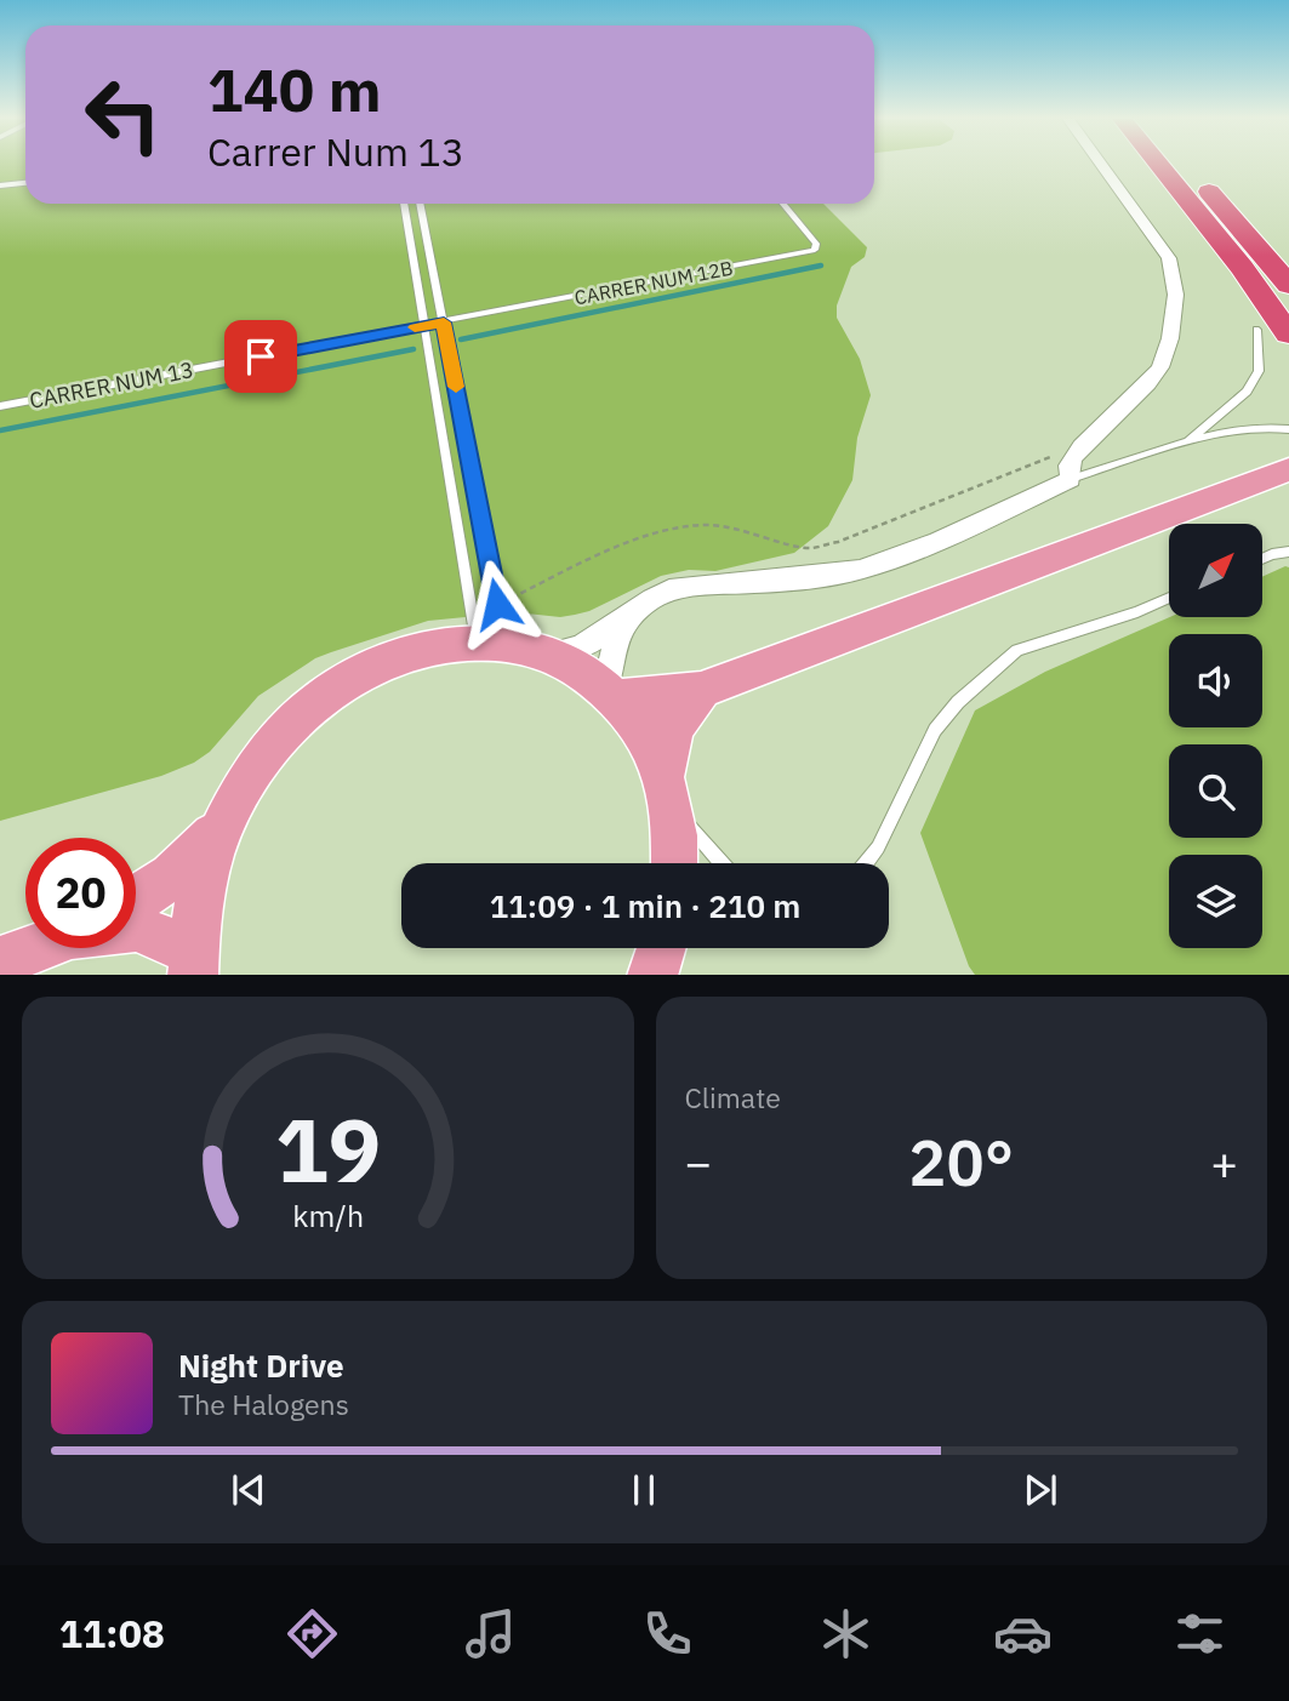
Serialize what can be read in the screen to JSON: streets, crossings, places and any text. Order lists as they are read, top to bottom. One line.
{"streets":{"lane":["CARRER NUM 12B","CARRER NUM 13"]},"crossings":[["CARRER NUM 12B","CARRER NUM 13"]],"north":"top right","page":{"turn":["140 m","Carrer Num 13"],"limit":"20","trip":"11:09 · 1 min · 210 m","tile":"Climate","heat":["−","20°","+"],"song":["Night Drive","The Halogens"],"tabs":"11:08","gauge":["19","km/h"]}}
